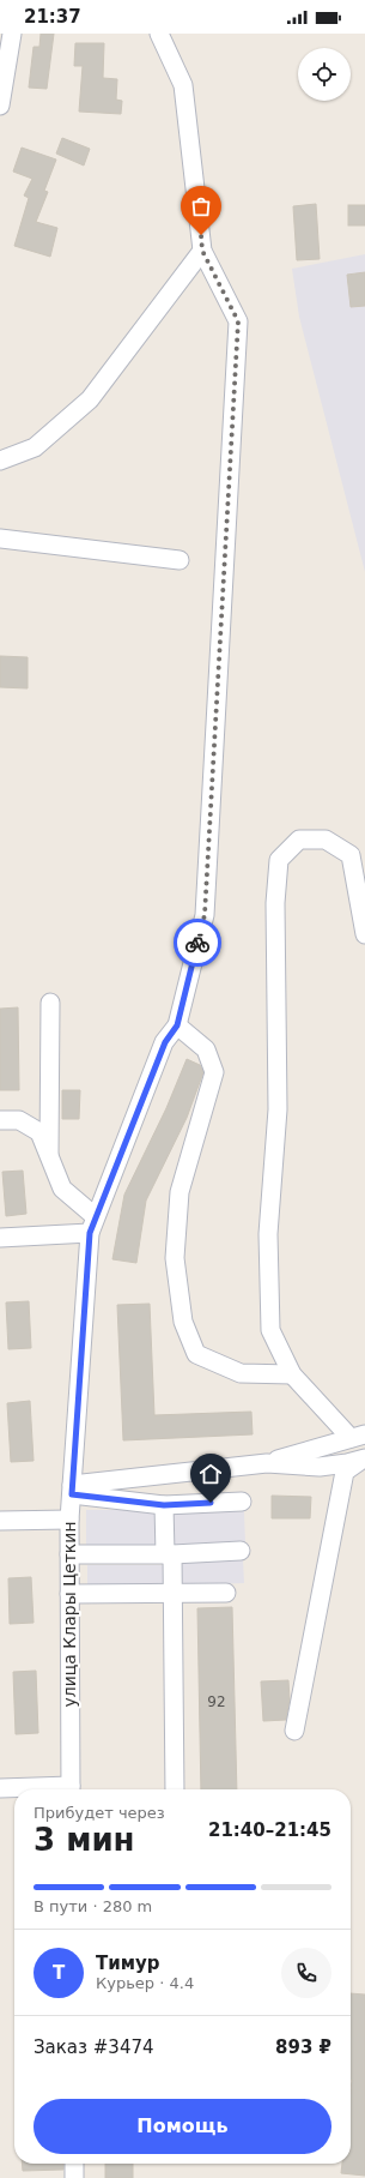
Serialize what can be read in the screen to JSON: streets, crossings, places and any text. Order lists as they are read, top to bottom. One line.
{"streets":{"street":["улица Клары Цеткин"]},"house_numbers":["92"],"page":{"status":"21:37","heading":["3 мин","Прибудет через","21:40–21:45"],"panel":["Тимур","Курьер · 4.4","Заказ #3474","893 ₽"],"bar":"В пути · 280 m","round":"Т","buttons":"Помощь"}}
